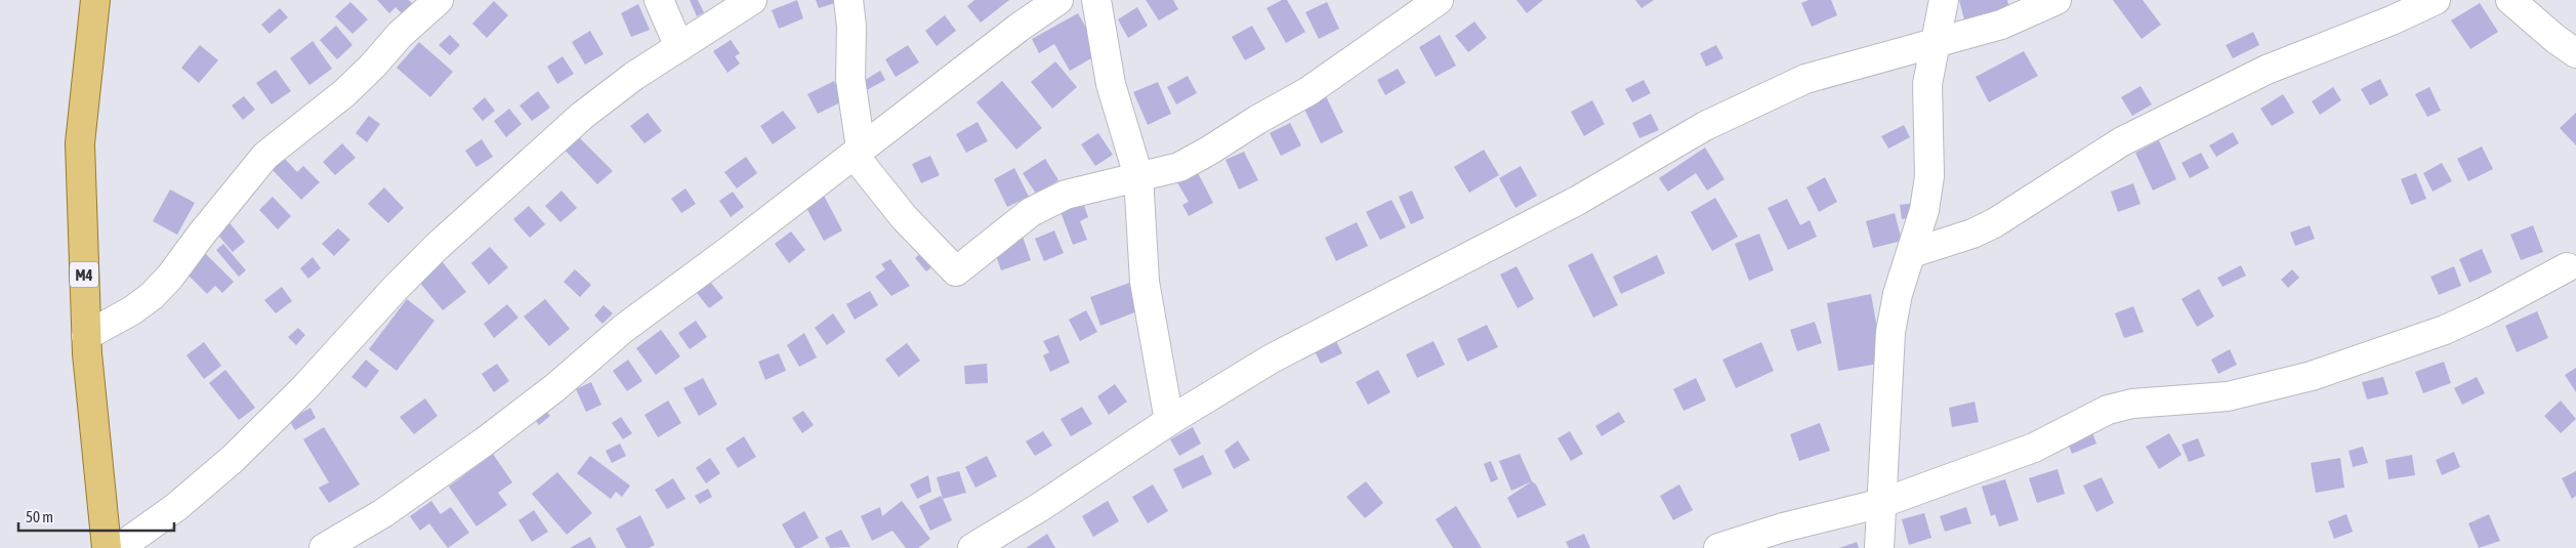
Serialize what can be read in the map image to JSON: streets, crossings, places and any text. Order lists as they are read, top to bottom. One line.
{"streets":{"main road":["M4"]},"scale_bar":"50 m"}
